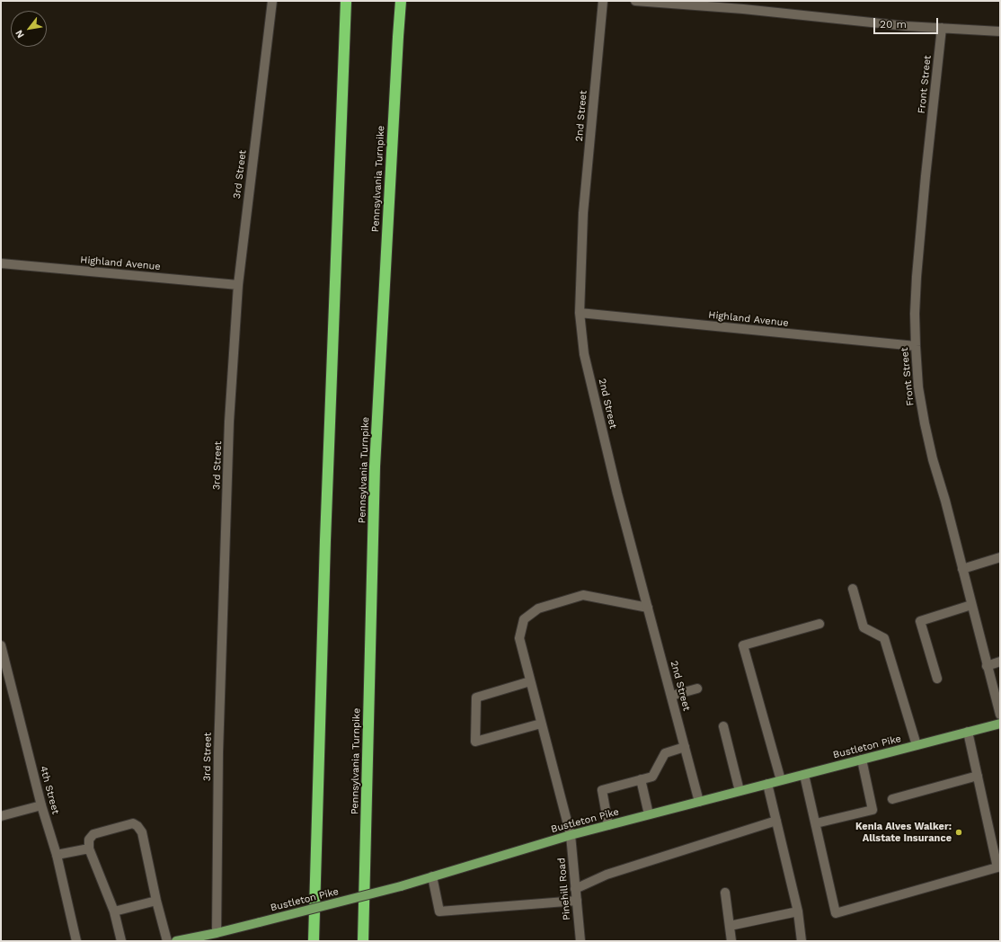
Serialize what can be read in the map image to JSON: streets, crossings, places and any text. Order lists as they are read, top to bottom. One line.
{"streets":{"highway":["Pennsylvania Turnpike"],"main road":["Bustleton Pike"],"street":["Front Street","2nd Street","3rd Street","Highland Avenue","4th Street","Pinehill Road"]},"crossings":[["Front Street","Highland Avenue"],["2nd Street","Highland Avenue"],["2nd Street","Bustleton Pike"],["2nd Street","Pinehill Road"],["3rd Street","Highland Avenue"],["3rd Street","Bustleton Pike"],["Bustleton Pike","Pinehill Road"]],"places":["Kenia Alves Walker: Allstate Insurance"],"scale_bar":"20 m","north":"bottom left"}
